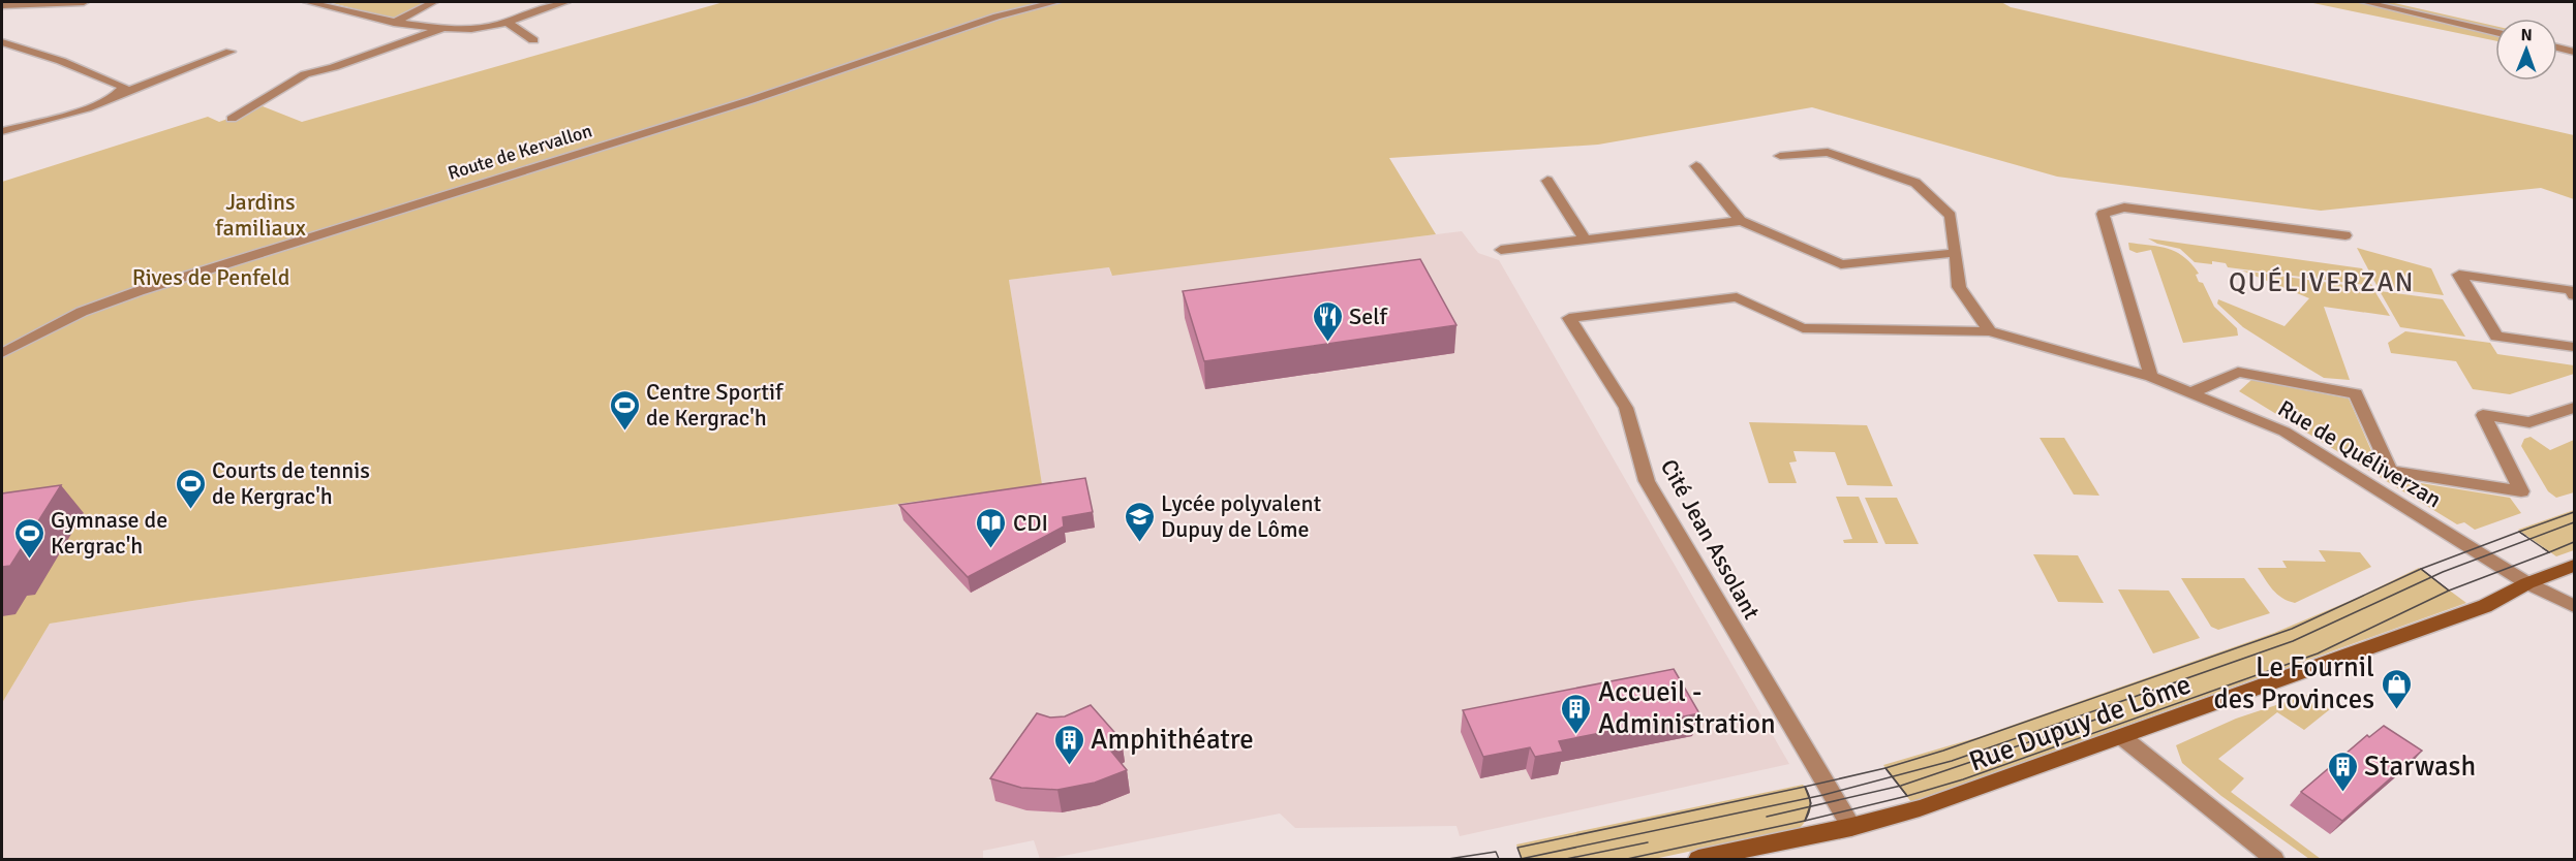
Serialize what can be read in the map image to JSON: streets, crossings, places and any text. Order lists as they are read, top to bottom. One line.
{"streets":{"main road":["Rue Dupuy de Lôme"],"street":["Route de Kervallon","Rue de Quéliverzan","Cité Jean Assolant"]},"crossings":[["Rue de Quéliverzan","Cité Jean Assolant"],["Rue de Quéliverzan","Rue Dupuy de Lôme"],["Cité Jean Assolant","Rue Dupuy de Lôme"]],"districts":["QUÉLIVERZAN"],"parks":["Jardins familiaux","Rives de Penfeld"],"places":{"restaurant":["Self"],"sports":["Centre Sportif de Kergrac'h","Courts de tennis de Kergrac'h","Gymnase de Kergrac'h"],"school or university":["Lycée polyvalent Dupuy de Lôme"],"library":["CDI"],"shop":["Le Fournil des Provinces"],"building":["Accueil - Administration","Amphithéatre","Starwash"]},"north":"top"}
